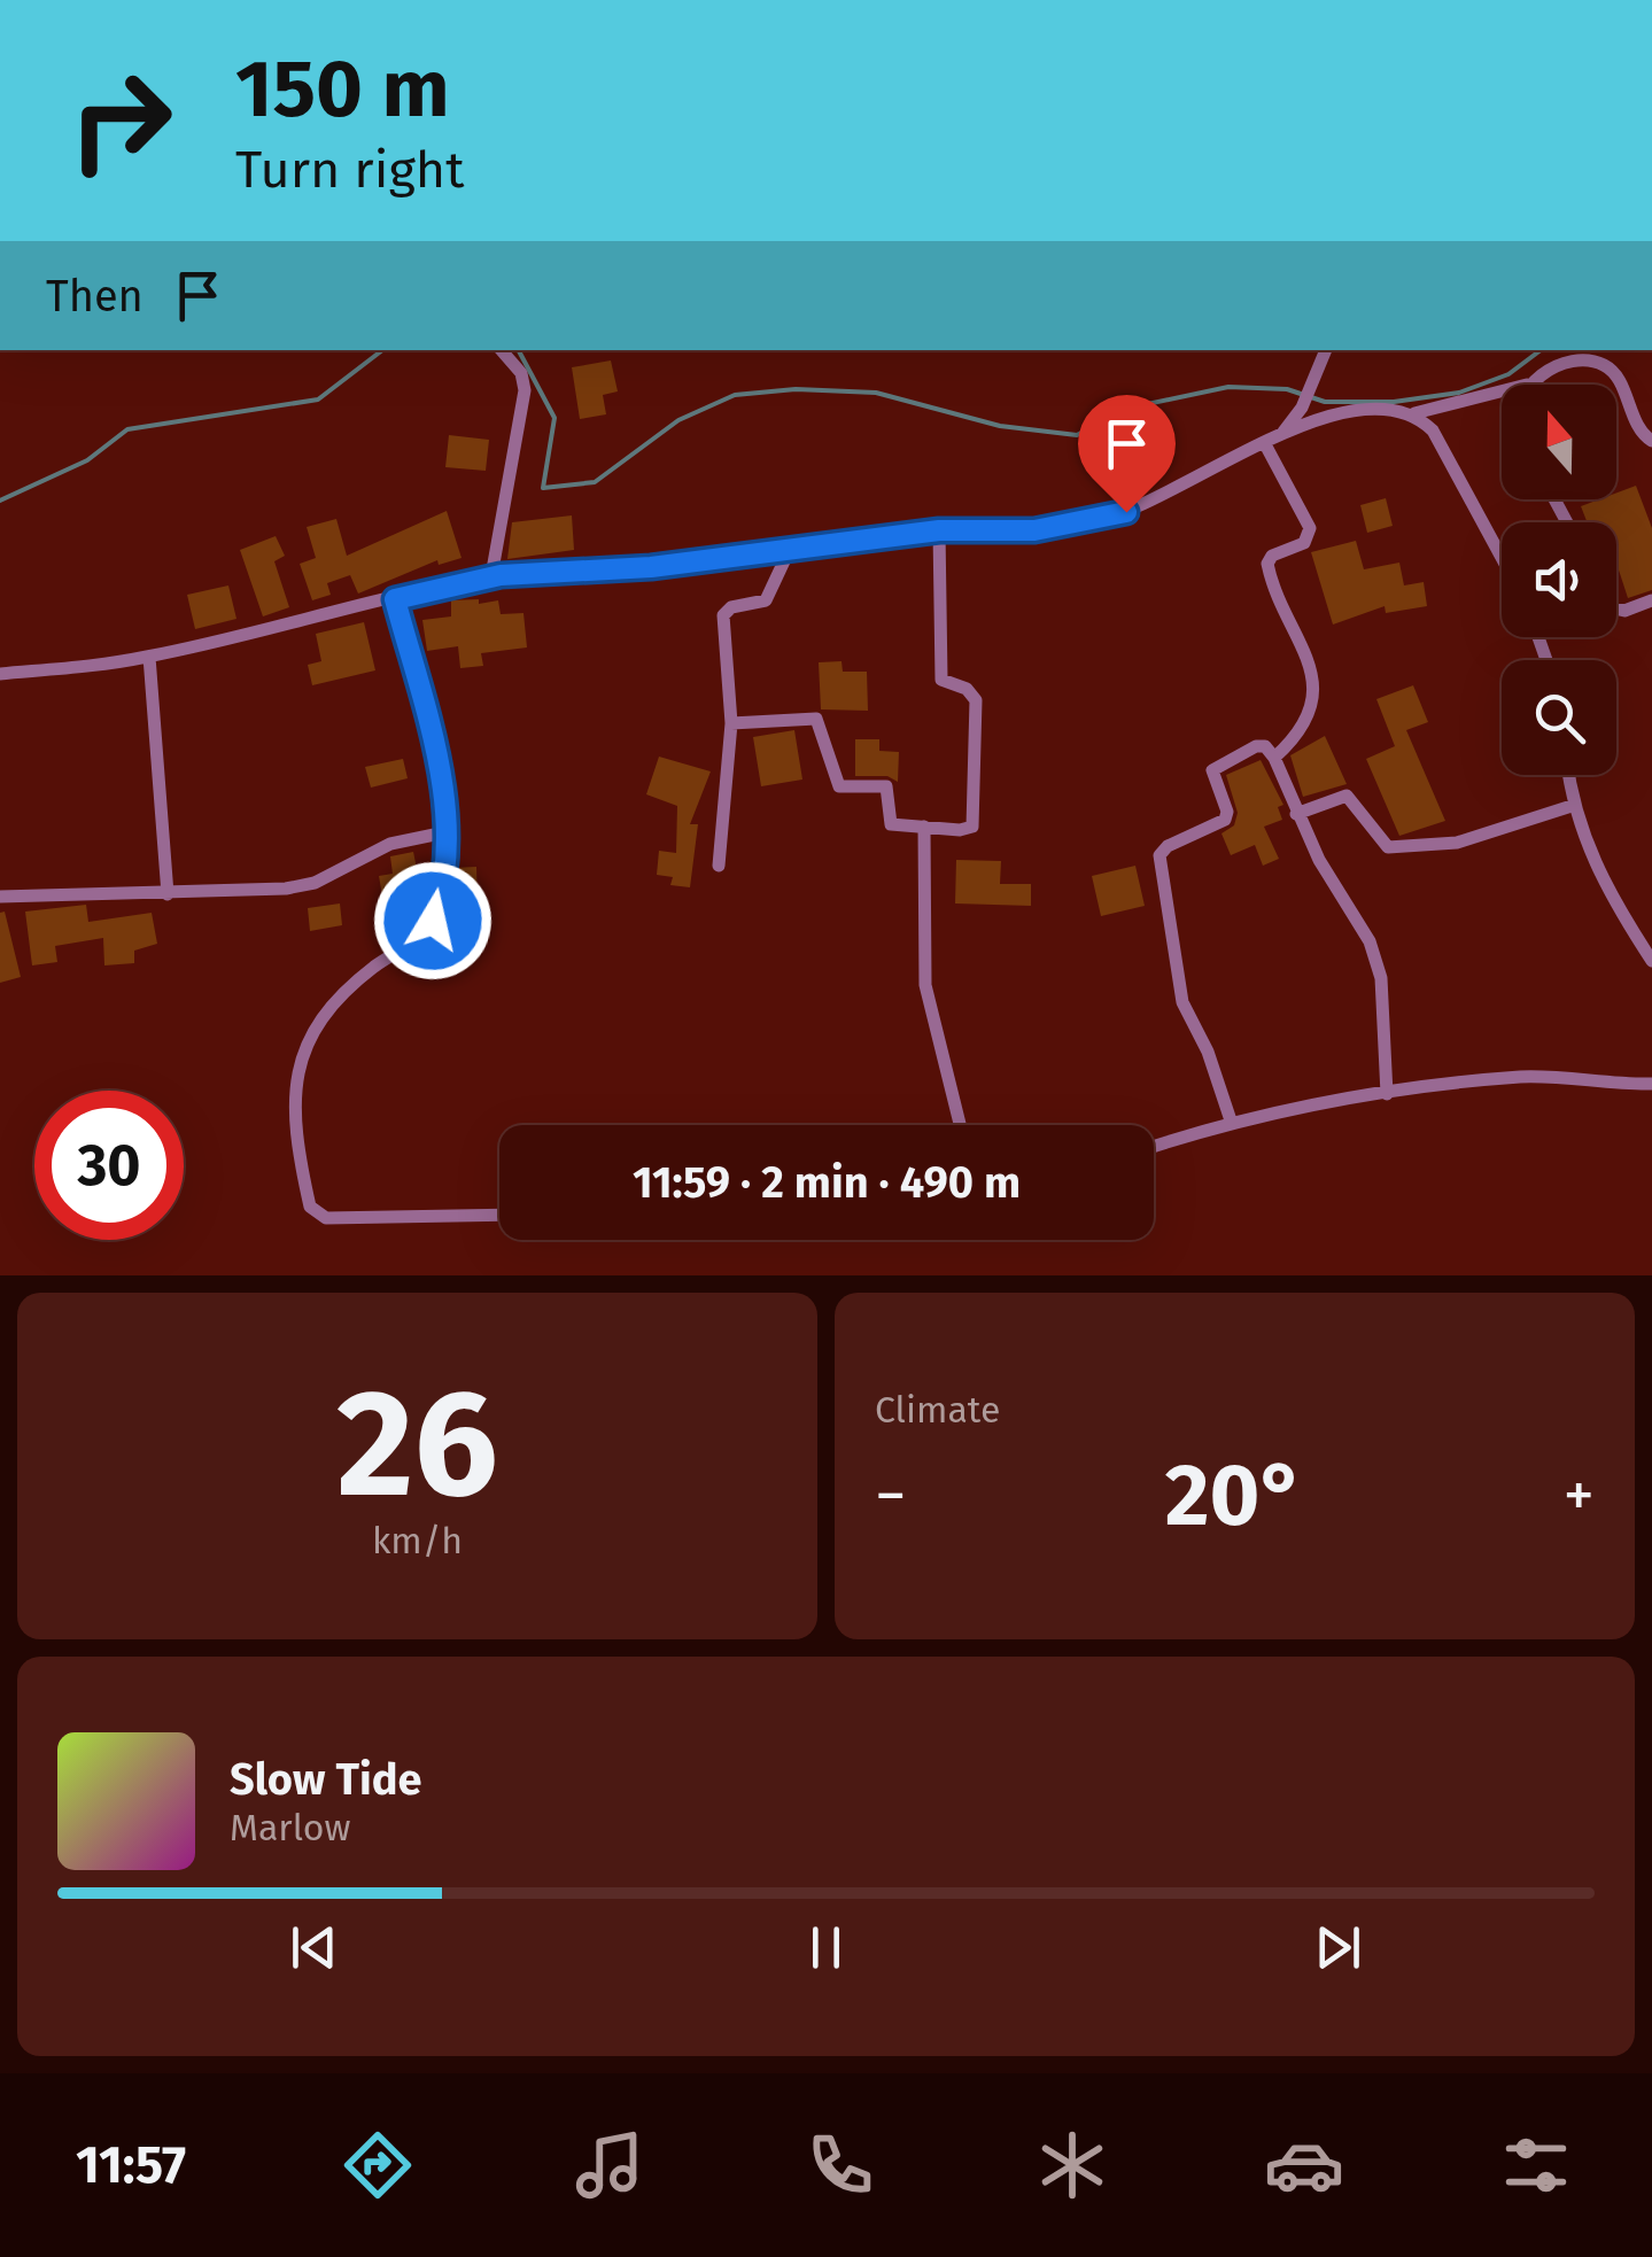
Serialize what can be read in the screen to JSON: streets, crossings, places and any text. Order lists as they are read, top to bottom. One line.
{"north":"top","page":{"turn":["150 m","Turn right"],"then":"Then","limit":"30","trip":"11:59 · 2 min · 490 m","tile":[["26","km/h"],"Climate"],"heat":["−","20°","+"],"song":["Slow Tide","Marlow"],"tabs":"11:57"}}
